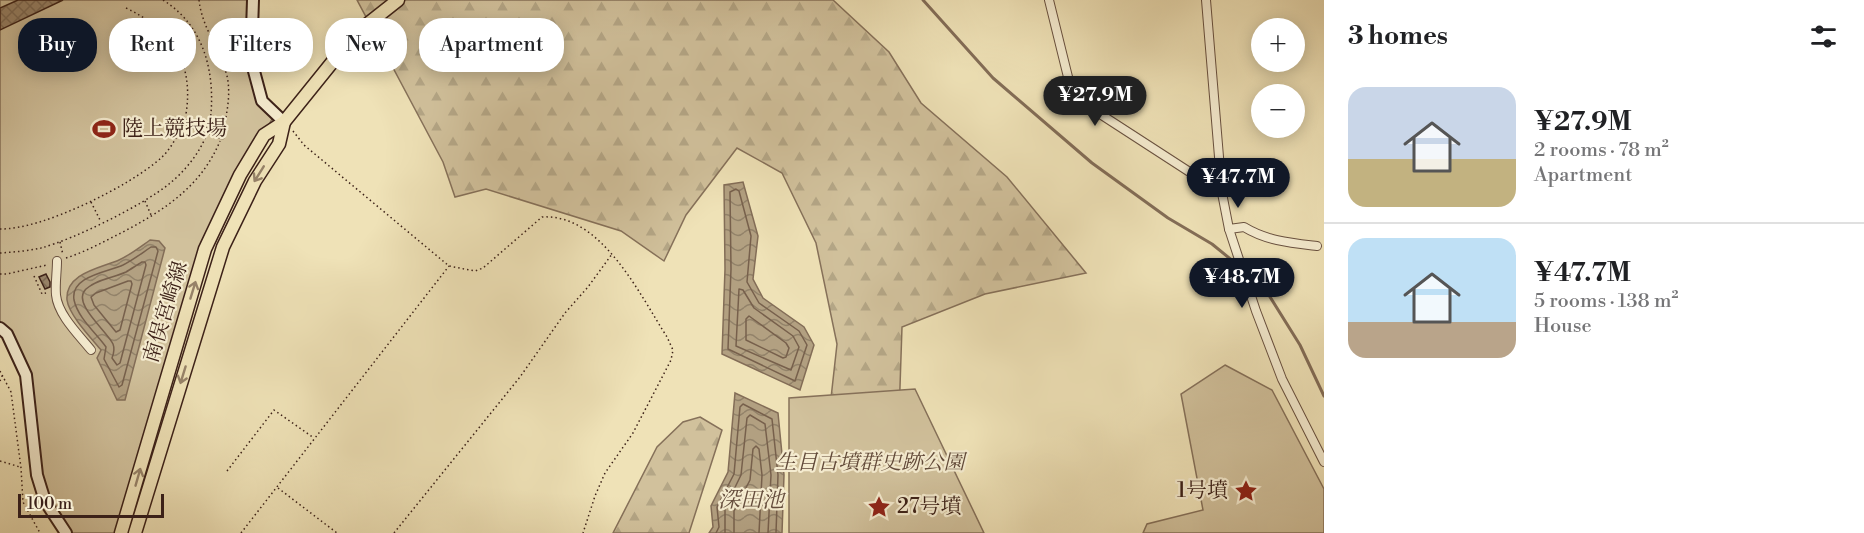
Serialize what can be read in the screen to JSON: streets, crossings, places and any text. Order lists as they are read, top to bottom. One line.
{"streets":{"main road":["南俣宮崎線"]},"water":["深田池"],"parks":["生目古墳群史跡公園"],"places":{"sports":["陸上競技場"],"place":["1号墳","27号墳"]},"scale_bar":"100 m","page":{"heading":"3 homes","map_buttons":["+","−"],"chip":["Buy","Rent","Filters","New","Apartment"],"list":[{"name":"¥27.9M","note":"2 rooms · 78 m² · Apartment"},{"name":"¥47.7M","note":"5 rooms · 138 m² · House"}],"price":["¥27.9M","¥47.7M","¥48.7M"],"scale":"100 m"}}
